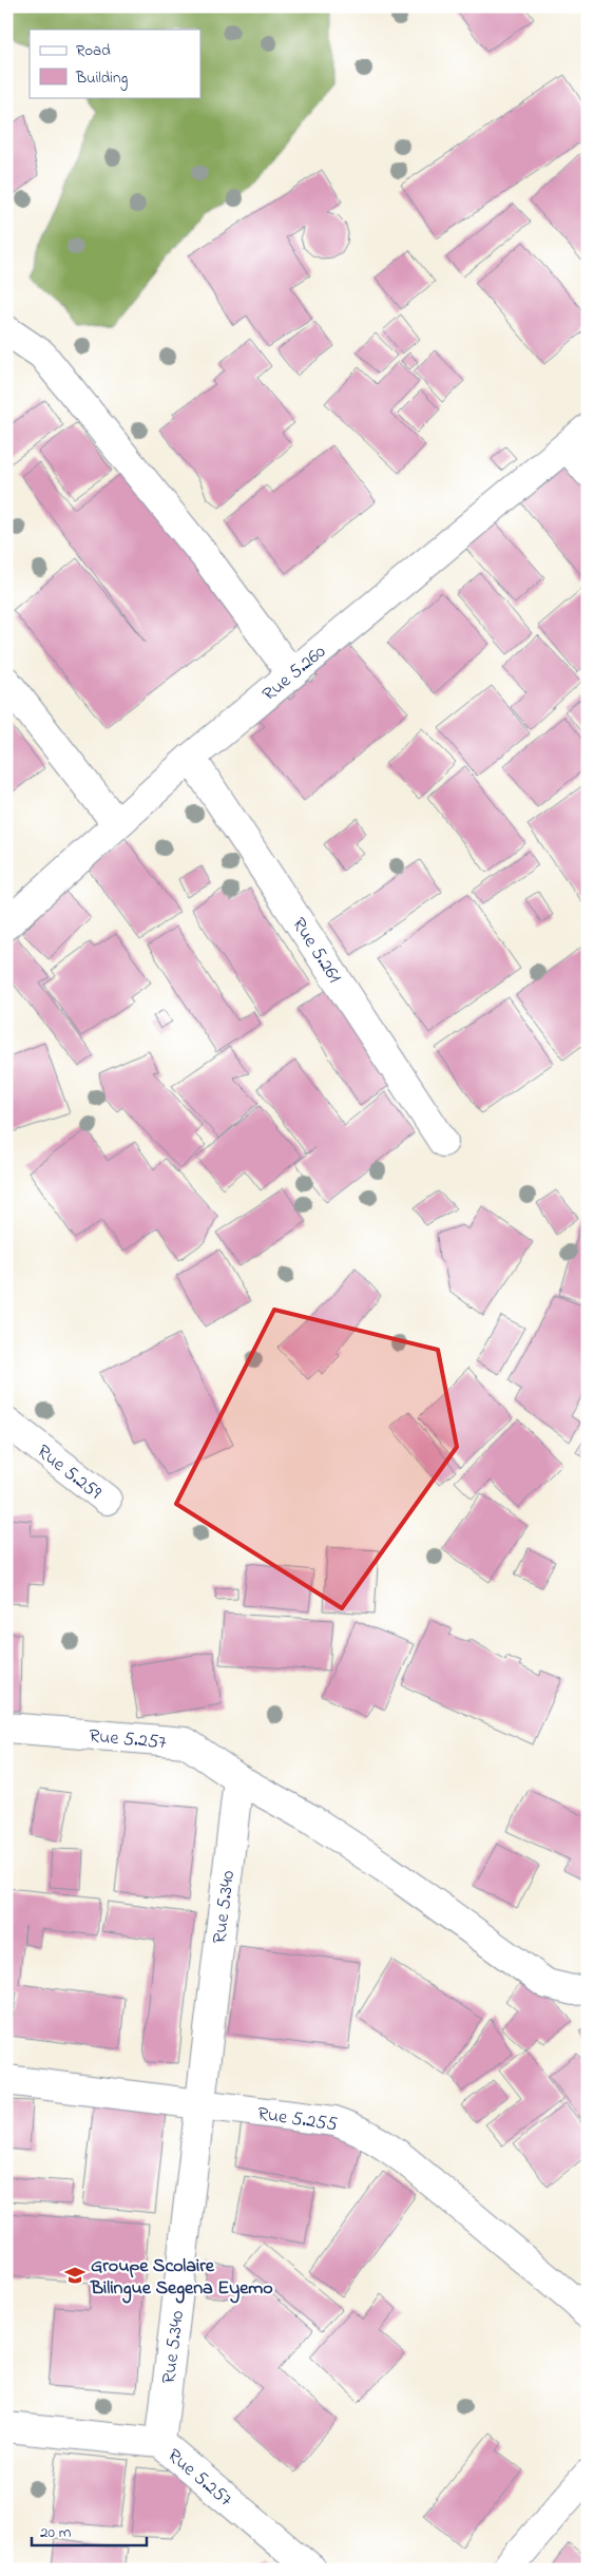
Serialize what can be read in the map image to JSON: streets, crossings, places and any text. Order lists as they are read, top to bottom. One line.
{"streets":{"street":["Rue 5.260","Rue 5.261","Rue 5.259","Rue 5.257","Rue 5.340","Rue 5.255"]},"crossings":[["Rue 5.260","Rue 5.261"],["Rue 5.257","Rue 5.340"],["Rue 5.340","Rue 5.255"]],"places":{"school or university":["Groupe Scolaire Bilingue Segena Eyemo"]},"legend":["Road","Building"],"scale_bar":"20 m"}
